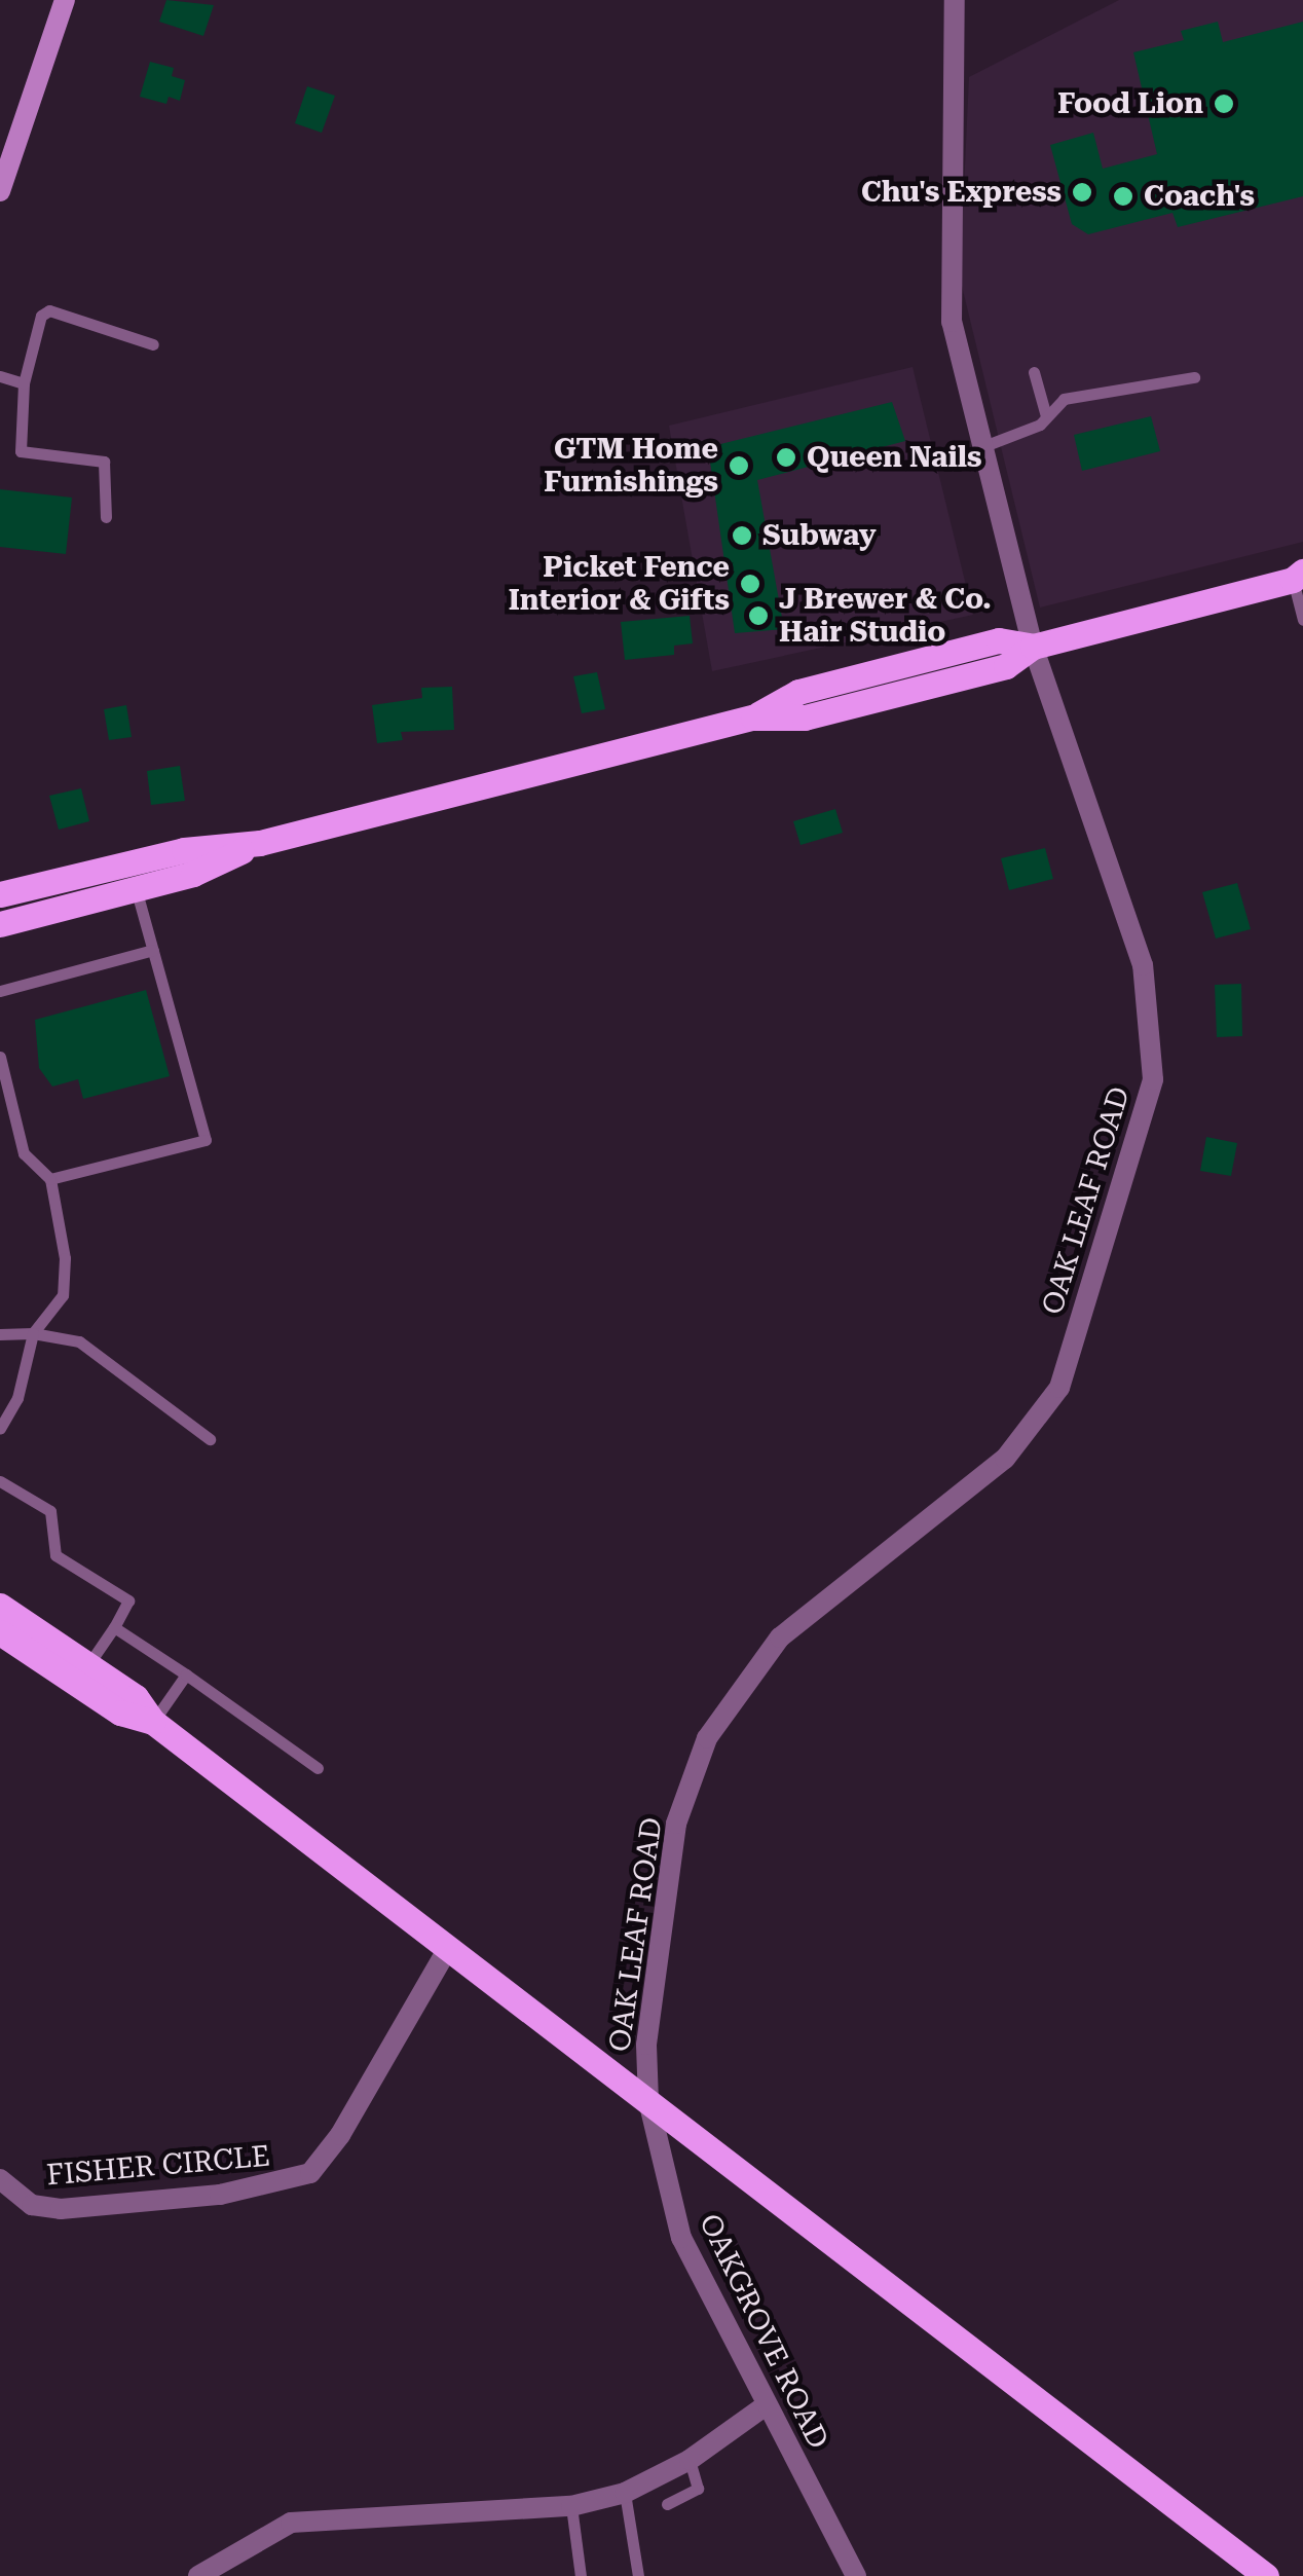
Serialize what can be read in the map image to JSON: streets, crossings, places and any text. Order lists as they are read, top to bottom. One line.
{"streets":{"street":["OAK LEAF ROAD","FISHER CIRCLE","OAKGROVE ROAD"]},"crossings":[["OAK LEAF ROAD","OAKGROVE ROAD"]],"places":["Food Lion","Chu's Express","Coach's","Queen Nails","GTM Home Furnishings","Subway","Picket Fence Interior & Gifts","J Brewer & Co. Hair Studio"]}
